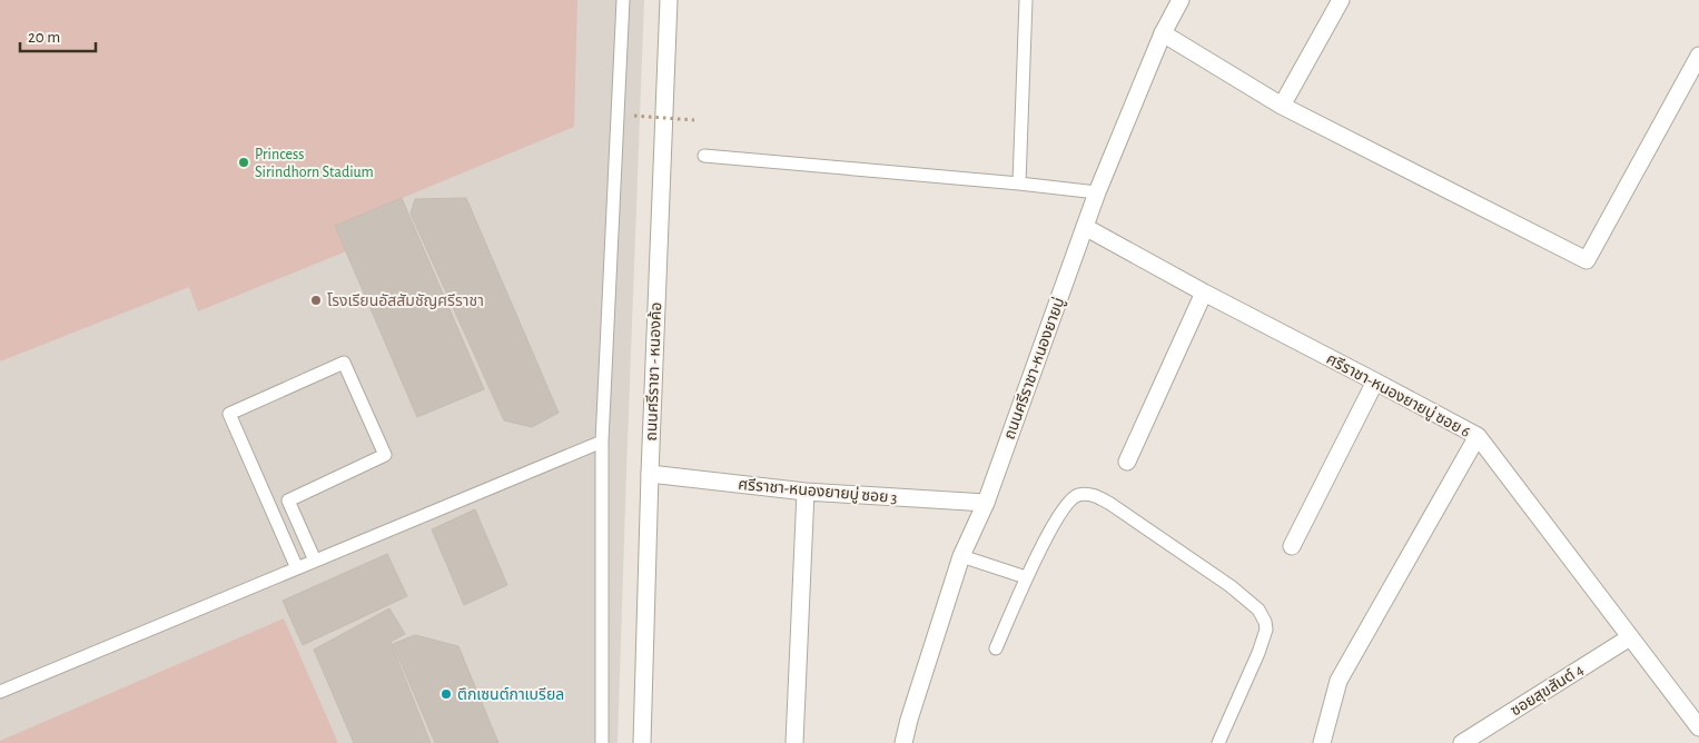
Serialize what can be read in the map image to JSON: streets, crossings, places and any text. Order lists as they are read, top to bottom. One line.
{"streets":{"street":["ถนนศรีราชา-หนองยายบู่","ถนนศรีราชา - หนองค้อ","ศรีราชา-หนองยายบู่ ซอย 6","ศรีราชา-หนองยายบู่ ซอย 3","ซอยสุขสันต์ 4"]},"crossings":[["ถนนศรีราชา-หนองยายบู่","ศรีราชา-หนองยายบู่ ซอย 6"],["ถนนศรีราชา-หนองยายบู่","ศรีราชา-หนองยายบู่ ซอย 3"],["ถนนศรีราชา - หนองค้อ","ศรีราชา-หนองยายบู่ ซอย 3"],["ศรีราชา-หนองยายบู่ ซอย 6","ซอยสุขสันต์ 4"]],"places":["Princess Sirindhorn Stadium","โรงเรียนอัสสัมชัญศรีราชา","ตึกเซนต์กาเบรียล"],"scale_bar":"20 m"}
